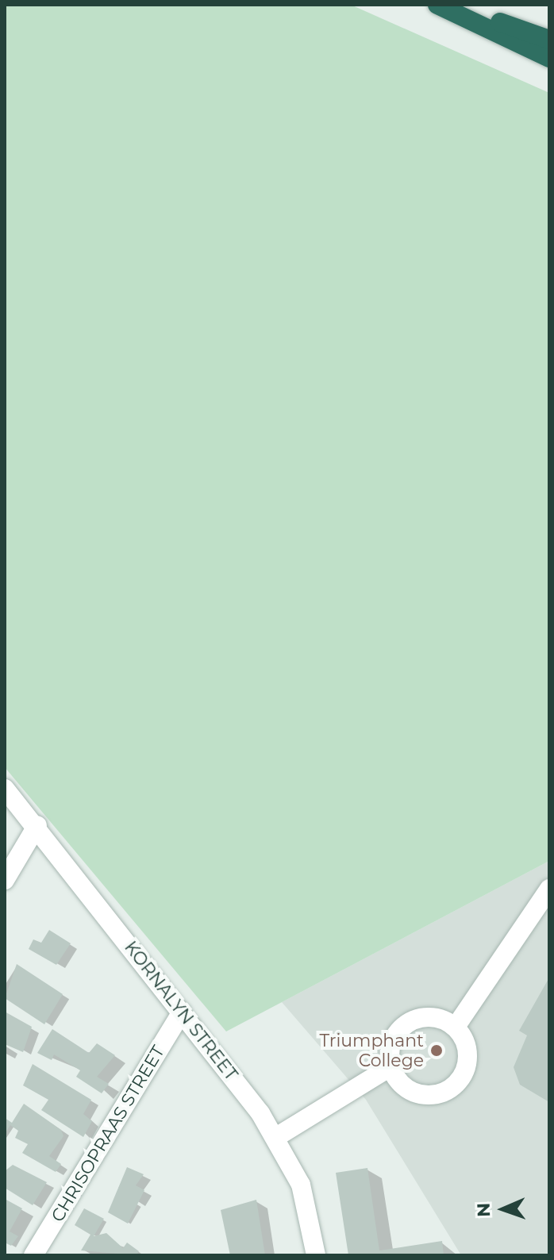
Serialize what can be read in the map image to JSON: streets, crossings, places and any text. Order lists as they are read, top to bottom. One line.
{"streets":{"street":["KORNALYN STREET","CHRISOPRAAS STREET"]},"crossings":[["KORNALYN STREET","CHRISOPRAAS STREET"]],"places":["Triumphant College"],"north":"left"}
